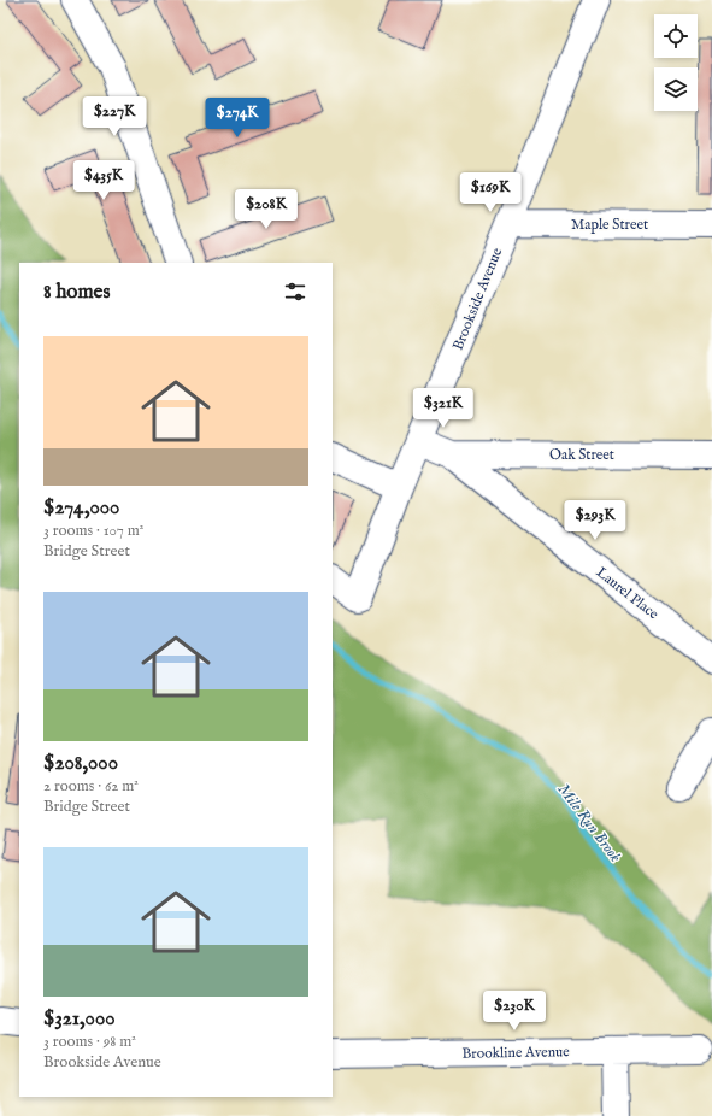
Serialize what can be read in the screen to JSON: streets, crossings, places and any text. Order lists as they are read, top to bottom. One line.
{"streets":{"street":["Maple Street","Brookside Avenue","Oak Street","Laurel Place","Brookline Avenue"]},"crossings":[["Maple Street","Brookside Avenue"],["Oak Street","Laurel Place"]],"water":["Mile Run Brook"],"page":{"price":["$227K","$274K","$435K","$169K","$208K","$321K","$293K","$230K"],"heading":"8 homes","list":[{"name":"$274,000","note":"3 rooms · 107 m² · Bridge Street"},{"name":"$208,000","note":"2 rooms · 62 m² · Bridge Street"},{"name":"$321,000","note":"3 rooms · 98 m² · Brookside Avenue"}]}}
